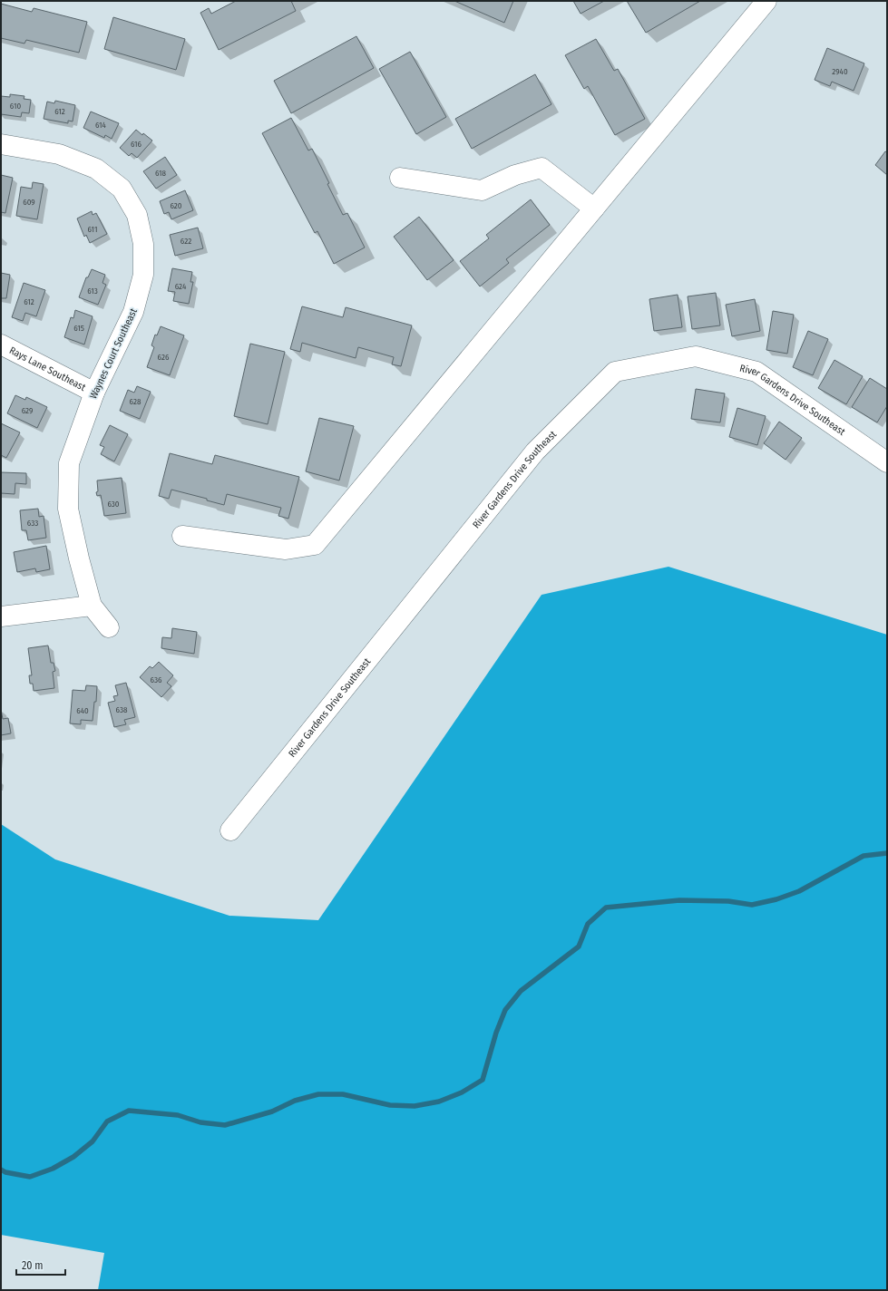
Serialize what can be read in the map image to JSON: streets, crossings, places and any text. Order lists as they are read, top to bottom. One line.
{"streets":{"street":["Waynes Court Southeast","Rays Lane Southeast","River Gardens Drive Southeast"]},"crossings":[["Waynes Court Southeast","Rays Lane Southeast"]],"house_numbers":["2940","610","612","614","616","618","609","620","611","622","624","613","612","615","626","628","629","630","633","636","638","640"],"scale_bar":"20 m"}
